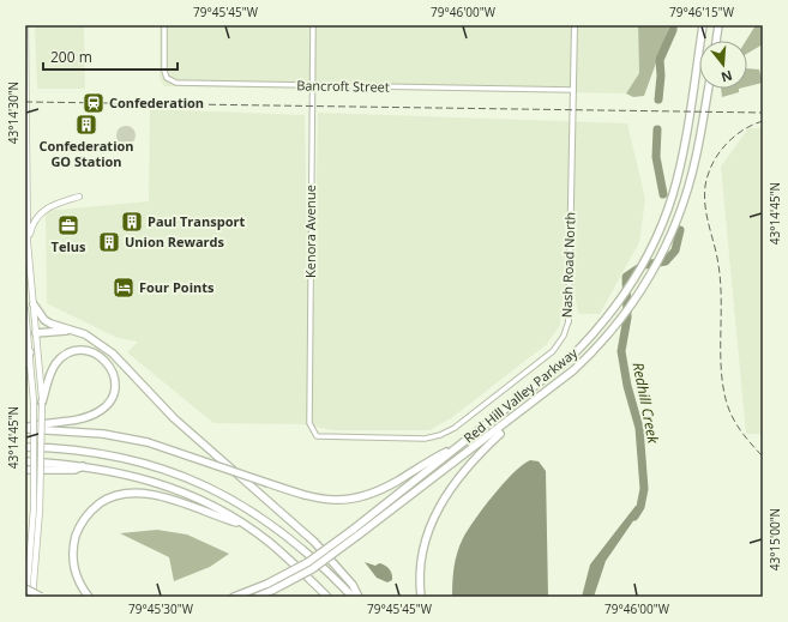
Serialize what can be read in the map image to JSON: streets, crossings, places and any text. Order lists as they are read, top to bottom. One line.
{"streets":{"highway":["Red Hill Valley Parkway"],"main road":["Nash Road North"],"street":["Bancroft Street","Kenora Avenue"]},"crossings":[["Bancroft Street","Kenora Avenue"],["Bancroft Street","Nash Road North"],["Kenora Avenue","Nash Road North"]],"water":["Redhill Creek"],"places":{"station":["Confederation"],"building":["Confederation GO Station","Paul Transport","Union Rewards"],"office":["Telus"],"hotel":["Four Points"]},"scale_bar":"200 m","north":"bottom","coordinates":["79°45'45\"W","79°46'00\"W","79°46'15\"W","43°14'30\"N","43°14'45\"N","43°15'00\"N","79°45'30\"W"]}
